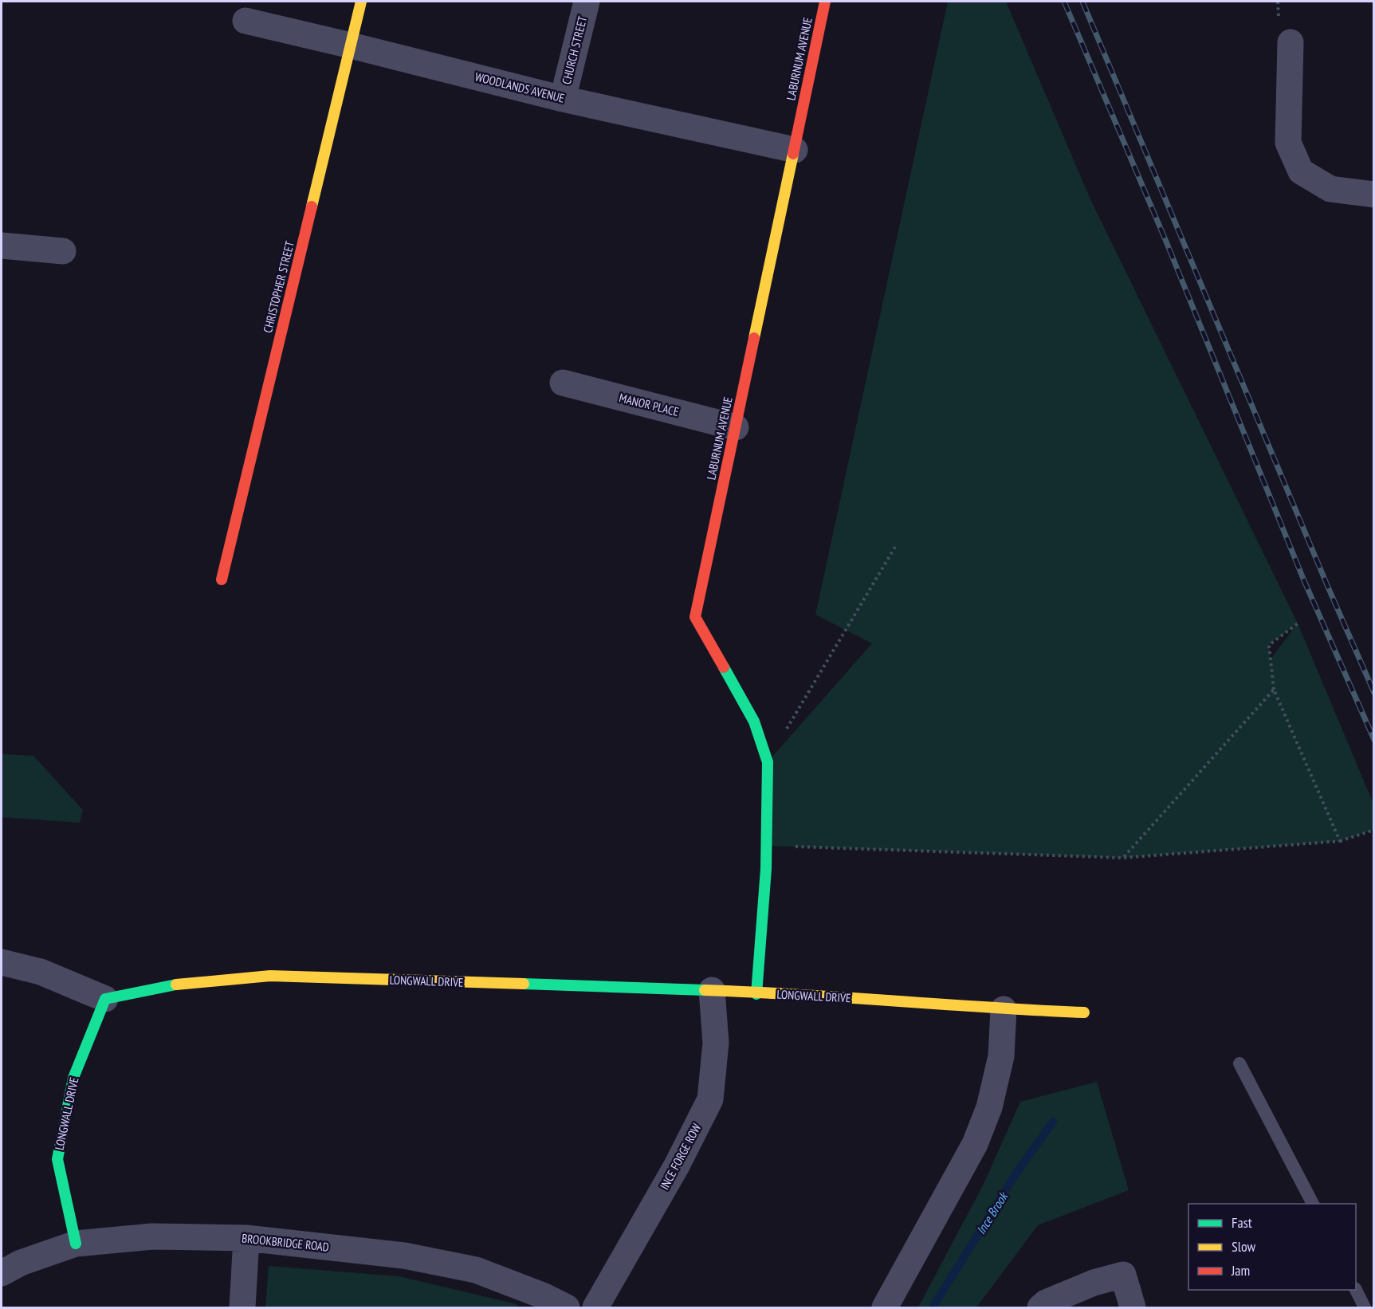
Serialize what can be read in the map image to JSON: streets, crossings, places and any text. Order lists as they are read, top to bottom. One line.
{"streets":{"street":["CHURCH STREET","LABURNUM AVENUE","WOODLANDS AVENUE","CHRISTOPHER STREET","MANOR PLACE","LONGWALL DRIVE","INCE FORGE ROW","BROOKBRIDGE ROAD"]},"crossings":[["CHURCH STREET","WOODLANDS AVENUE"],["LABURNUM AVENUE","WOODLANDS AVENUE"],["LABURNUM AVENUE","MANOR PLACE"],["LABURNUM AVENUE","LONGWALL DRIVE"],["WOODLANDS AVENUE","CHRISTOPHER STREET"],["LONGWALL DRIVE","INCE FORGE ROW"],["LONGWALL DRIVE","BROOKBRIDGE ROAD"]],"water":["Ince Brook"],"legend":["Fast","Slow","Jam"]}
